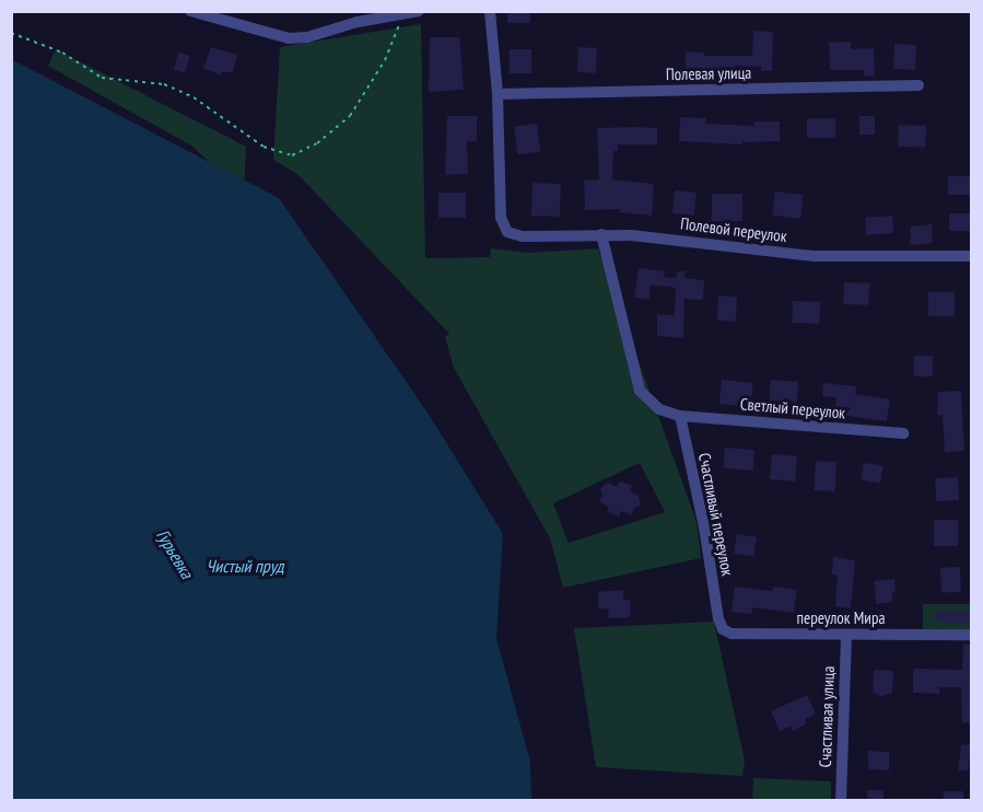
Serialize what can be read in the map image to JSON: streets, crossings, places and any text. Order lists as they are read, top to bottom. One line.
{"streets":{"street":["Полевая улица","Полевой переулок","Светлый переулок","Счастливый переулок","переулок Мира","Счастливая улица"]},"crossings":[["Полевая улица","Полевой переулок"],["Светлый переулок","Счастливый переулок"],["Счастливый переулок","переулок Мира"],["переулок Мира","Счастливая улица"]],"water":["Гурьевка","Чистый пруд"]}
